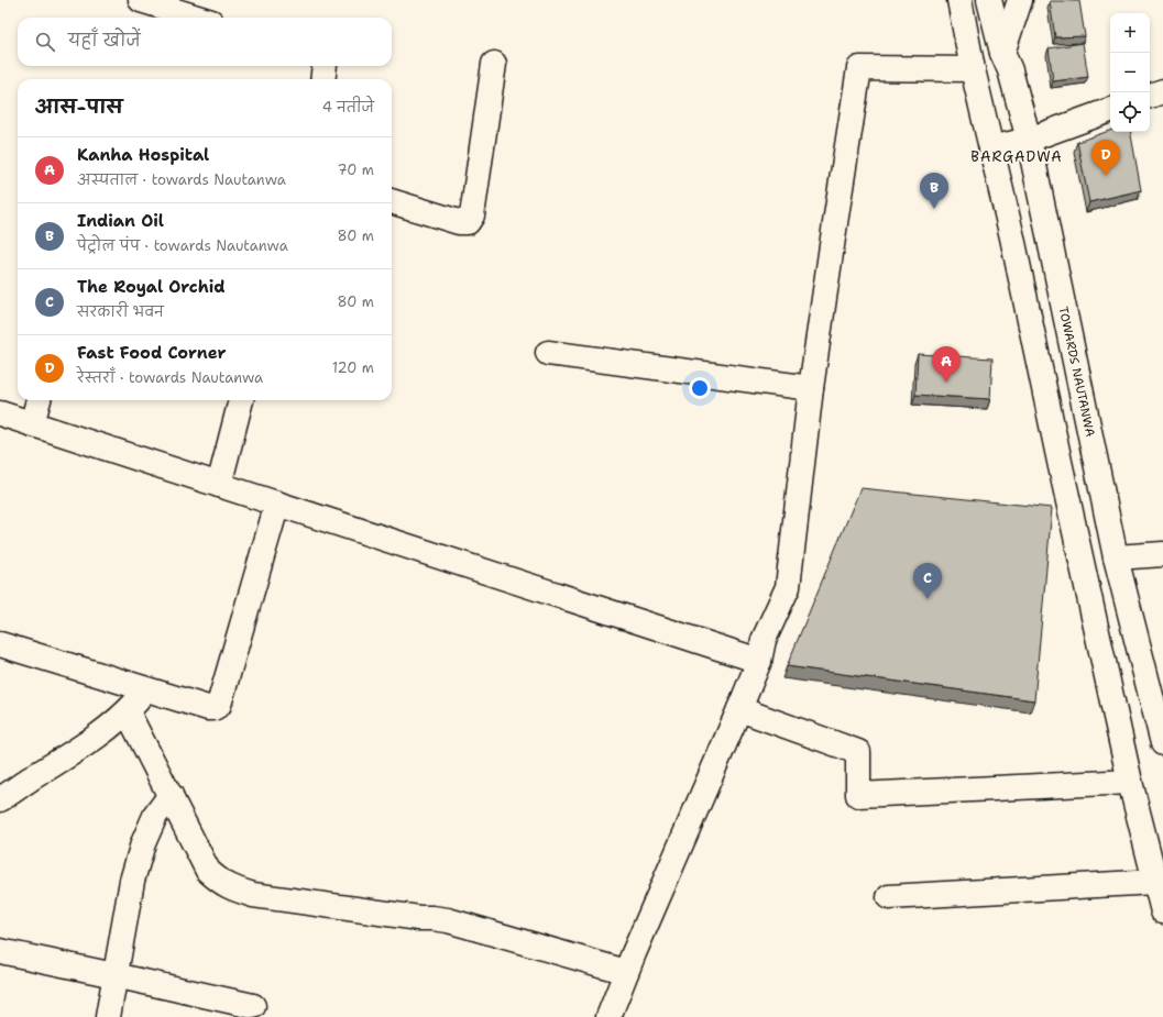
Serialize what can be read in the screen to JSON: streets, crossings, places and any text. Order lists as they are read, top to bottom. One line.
{"streets":{"street":["TOWARDS NAUTANWA"]},"districts":["BARGADWA"],"page":{"map_buttons":["+","−"],"search":"यहाँ खोजें","heading":["आस-पास","4 नतीजे"],"list":[{"mark":"A","name":"Kanha Hospital","note":"अस्पताल · towards Nautanwa","value":"70 m"},{"mark":"B","name":"Indian Oil","note":"पेट्रोल पंप · towards Nautanwa","value":"80 m"},{"mark":"C","name":"The Royal Orchid","note":"सरकारी भवन","value":"80 m"},{"mark":"D","name":"Fast Food Corner","note":"रेस्तराँ · towards Nautanwa","value":"120 m"}],"pins":["D","B","A","C"]}}
